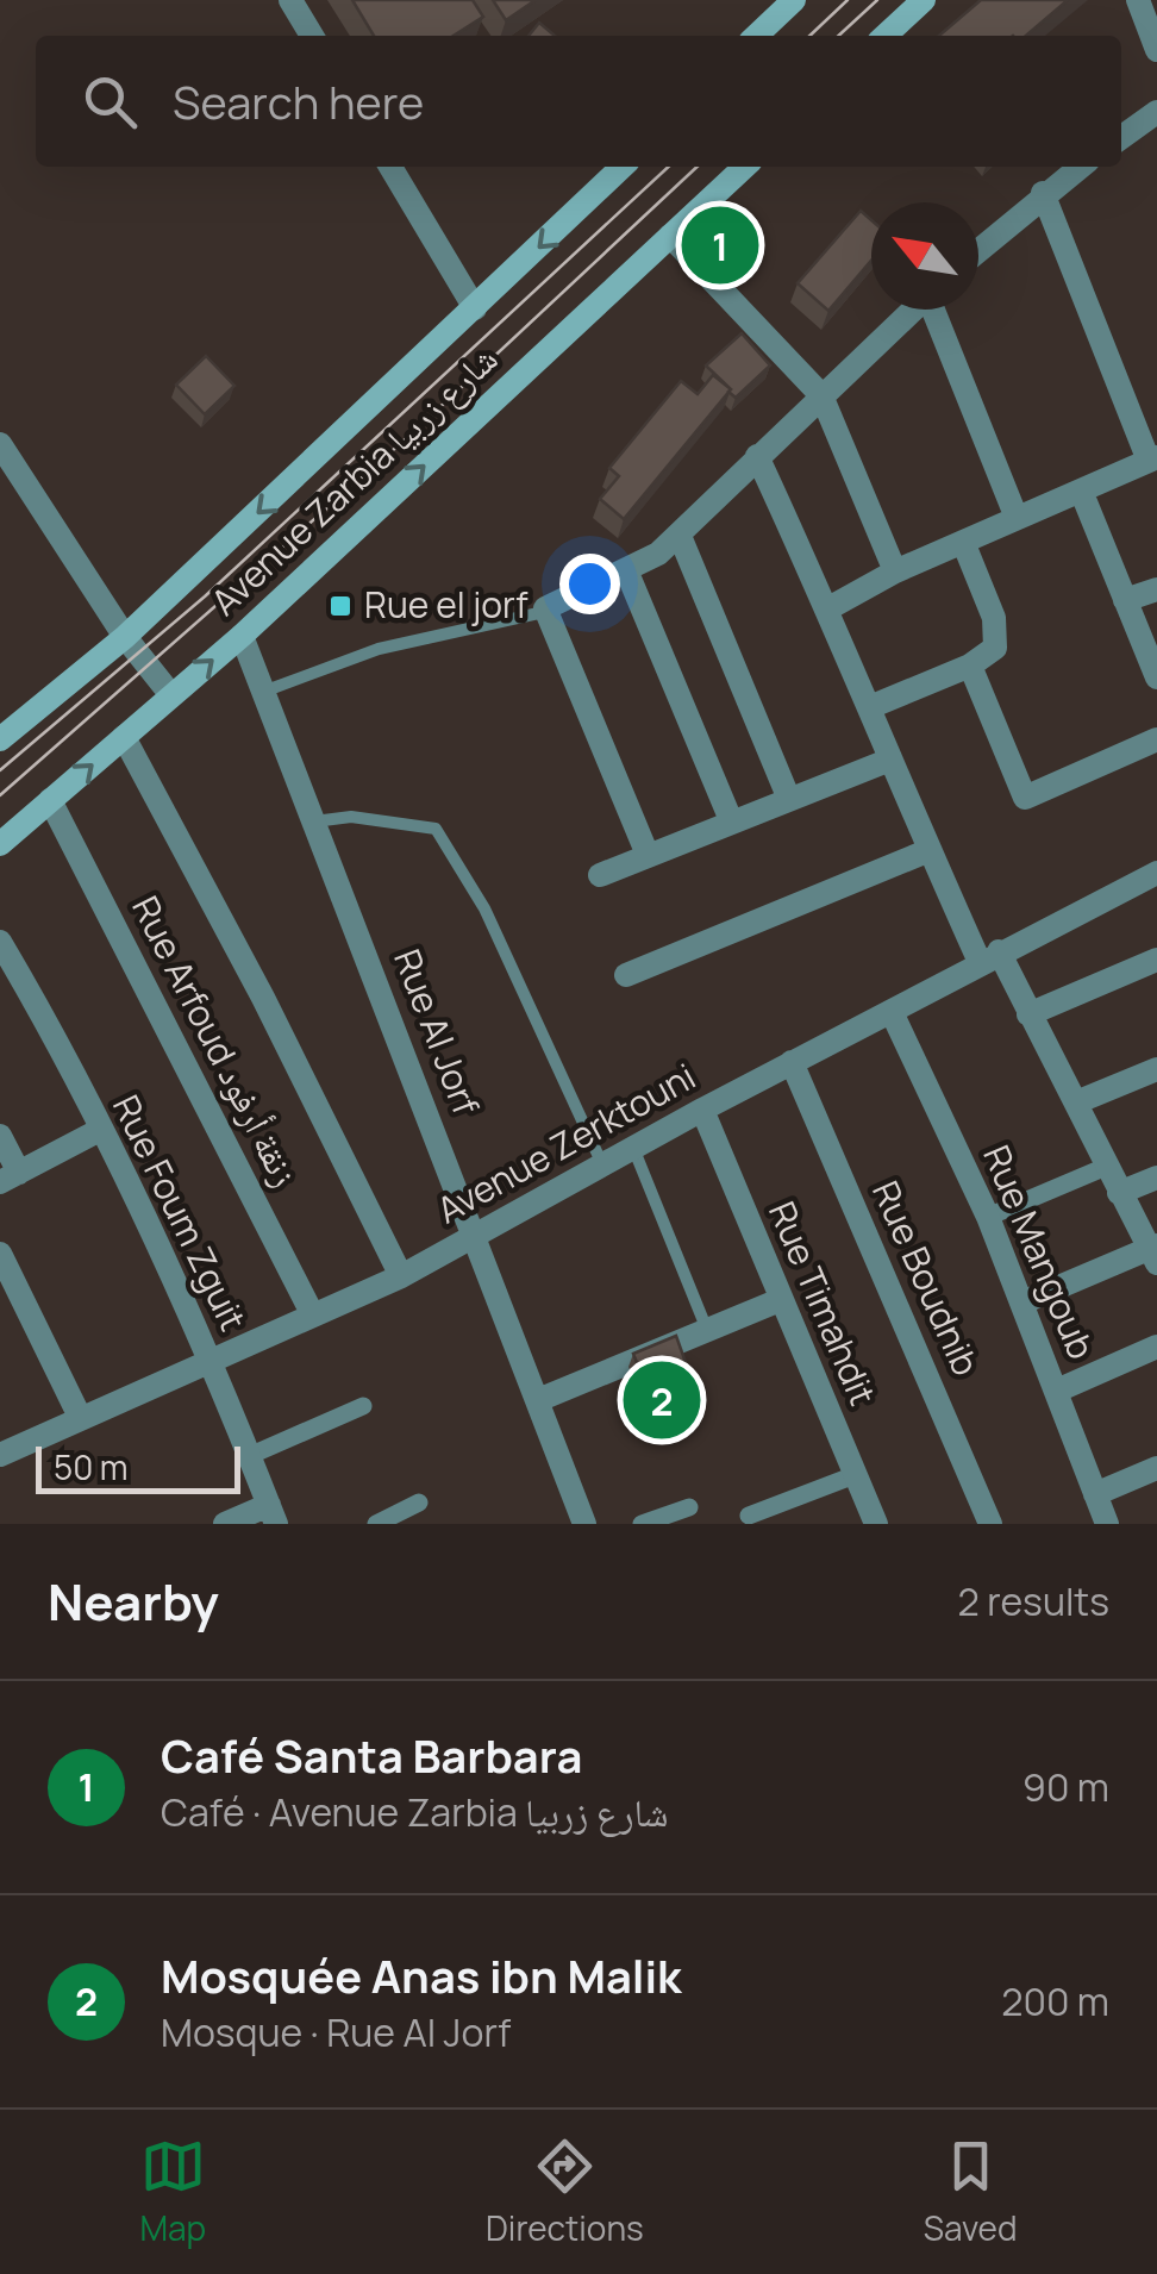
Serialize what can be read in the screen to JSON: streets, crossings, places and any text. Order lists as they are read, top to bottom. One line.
{"streets":{"main road":["Avenue Zarbia شارع زربيا"],"street":["Rue Al Jorf","Rue Arfoud زنقة أرفود","Avenue Zerktouni","Rue Foum Zguit","Rue Mangoub","Rue Boudnib","Rue Timahdit"]},"crossings":[["Avenue Zarbia شارع زربيا","Rue Al Jorf"],["Avenue Zarbia شارع زربيا","Rue Arfoud زنقة أرفود"],["Rue Al Jorf","Avenue Zerktouni"],["Rue Arfoud زنقة أرفود","Avenue Zerktouni"],["Avenue Zerktouni","Rue Foum Zguit"],["Avenue Zerktouni","Rue Mangoub"],["Avenue Zerktouni","Rue Boudnib"],["Avenue Zerktouni","Rue Timahdit"]],"places":{"transit":["Rue el jorf"]},"scale_bar":"50 m","north":"top left","page":{"search":"Search here","pins":["1","2"],"scale":"50 m","heading":["Nearby","2 results"],"list":[{"mark":"1","name":"Café Santa Barbara","note":"Café · Avenue Zarbia شارع زربيا","value":"90 m"},{"mark":"2","name":"Mosquée Anas ibn Malik","note":"Mosque · Rue Al Jorf","value":"200 m"}],"nav":["Map","Directions","Saved"]}}
